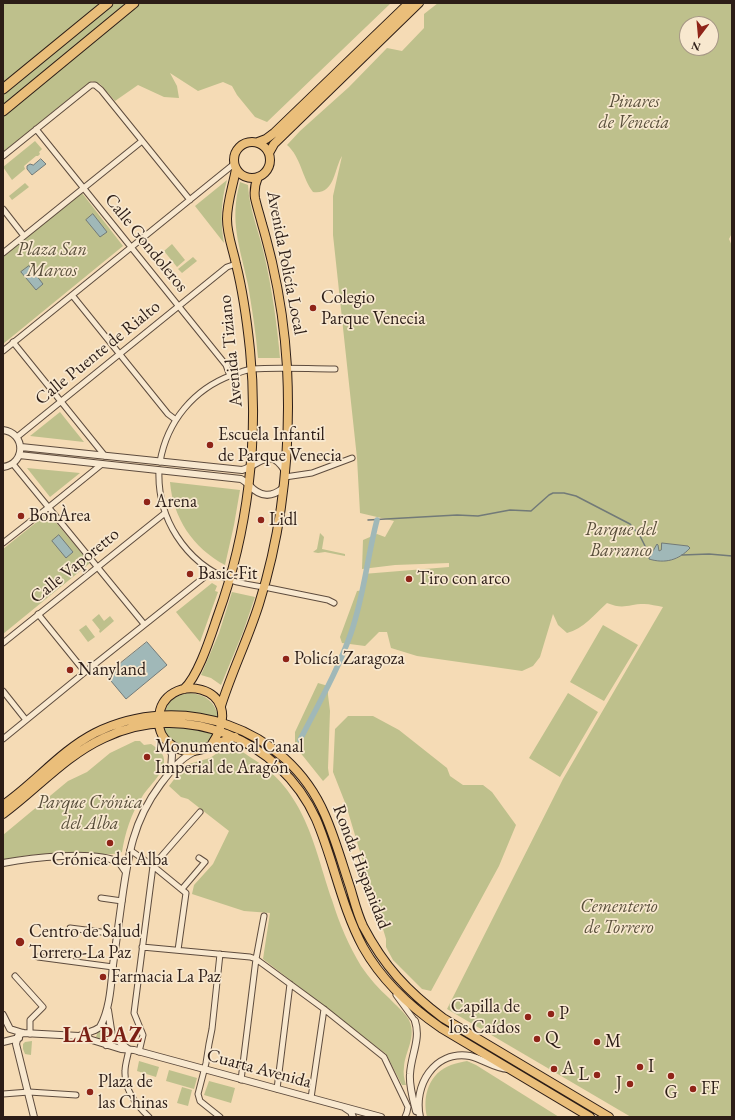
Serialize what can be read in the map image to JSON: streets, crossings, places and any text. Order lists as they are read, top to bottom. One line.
{"streets":{"main road":["Avenida Policía Local","Avenida Tiziano","Ronda Hispanidad"],"street":["Calle Gondoleros","Calle Puente de Rialto","Calle Vaporetto","Cuarta Avenida"]},"crossings":[["Calle Gondoleros","Calle Puente de Rialto"],["Avenida Policía Local","Avenida Tiziano"],["Avenida Tiziano","Calle Puente de Rialto"]],"districts":["LA PAZ"],"parks":["Pinares de Venecia","Plaza San Marcos","Parque del Barranco","Parque Crónica del Alba","Cementerio de Torrero"],"places":["Colegio Parque Venecia","Escuela Infantil de Parque Venecia","Arena","BonÀrea","Lidl","Basic-Fit","Tiro con arco","Policía Zaragoza","Nanyland","Monumento al Canal Imperial de Aragón","Crónica del Alba","Centro de Salud Torrero-La Paz","Farmacia La Paz","P","Capilla de los Caídos","Q","M","I","A","L","G","J","FF","Plaza de las Chinas"],"north":"bottom"}
